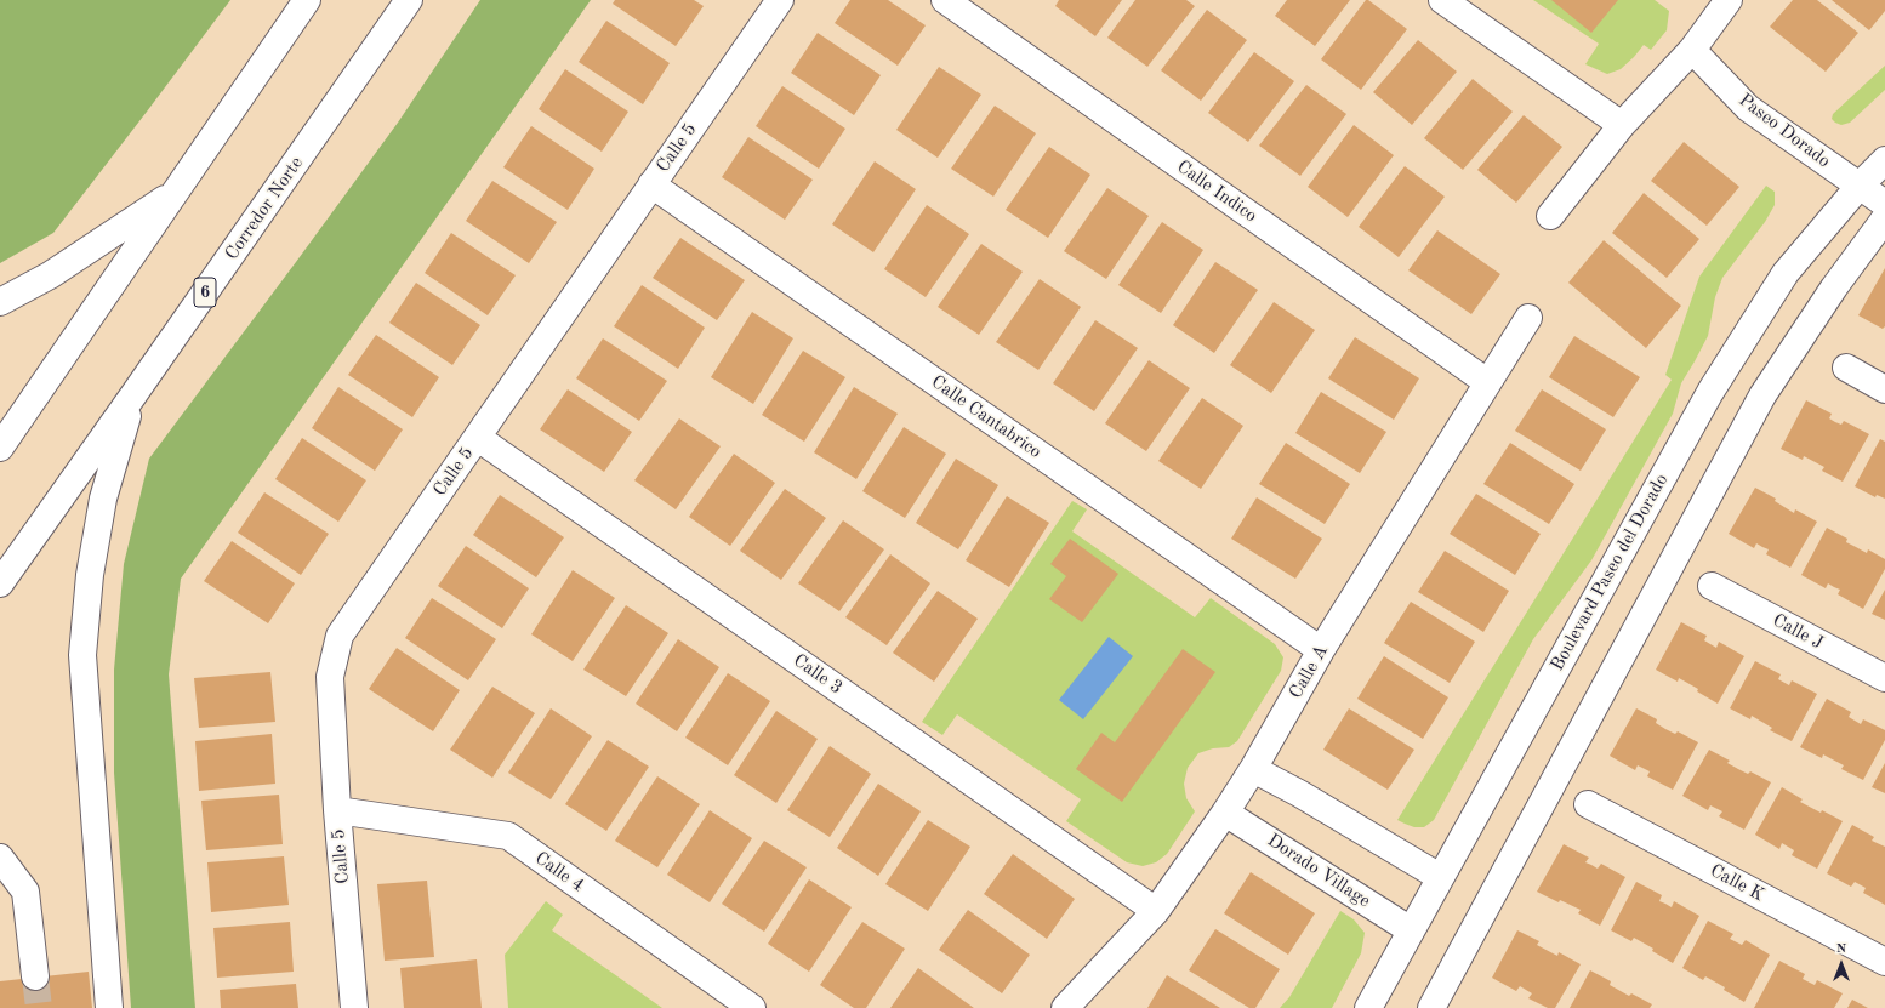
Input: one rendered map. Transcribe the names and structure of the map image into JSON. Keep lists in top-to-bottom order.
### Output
{
  "streets": {
    "main road": [
      "Paseo Dorado",
      "Calle 5",
      "Calle Indico",
      "Corredor Norte",
      "6",
      "Calle Cantabrico",
      "Boulevard Paseo del Dorado",
      "Calle J",
      "Calle A",
      "Calle 3",
      "Dorado Village",
      "Calle 4",
      "Calle K"
    ]
  },
  "crossings": [
    ["Paseo Dorado", "Boulevard Paseo del Dorado"],
    ["Calle 5", "Calle Cantabrico"],
    ["Calle 5", "Calle 3"],
    ["Calle 5", "Calle 4"],
    ["Calle Indico", "Calle A"],
    ["Calle Cantabrico", "Calle A"],
    ["Boulevard Paseo del Dorado", "Dorado Village"],
    ["Calle A", "Calle 3"],
    ["Calle A", "Dorado Village"]
  ],
  "north": "top"
}
